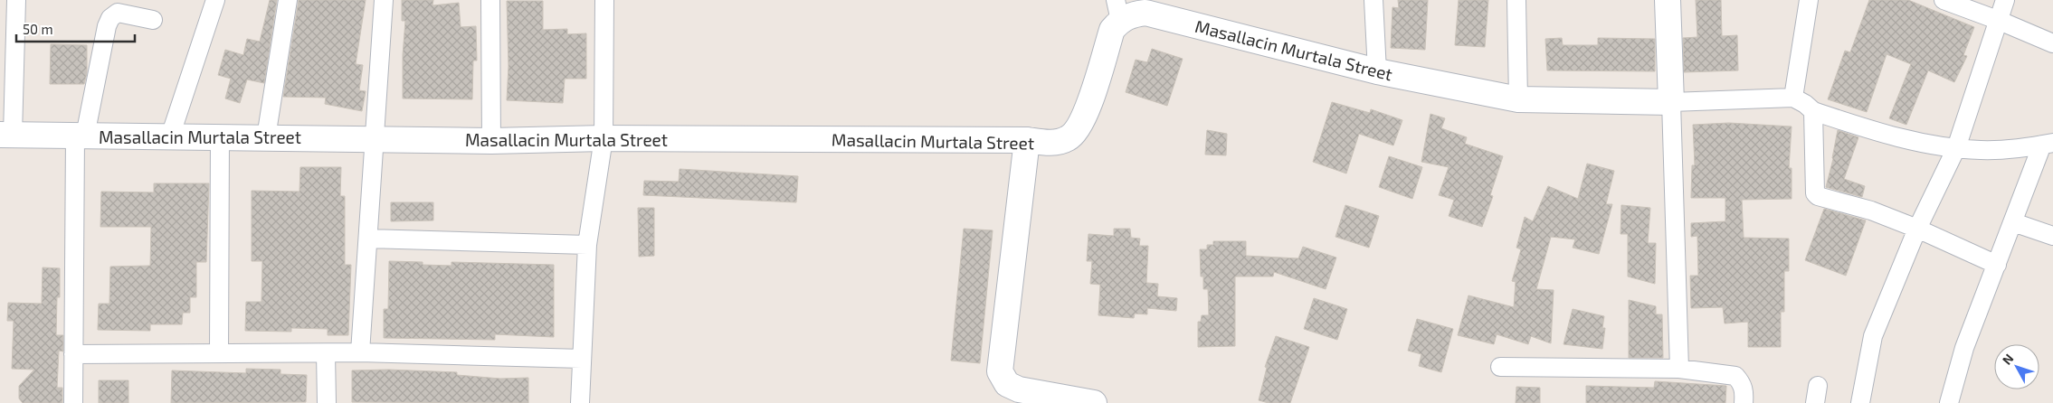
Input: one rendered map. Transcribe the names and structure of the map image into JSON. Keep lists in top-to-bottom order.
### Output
{
  "streets": {
    "street": ["Masallacin Murtala Street"]
  },
  "scale_bar": "50 m",
  "north": "top left"
}
